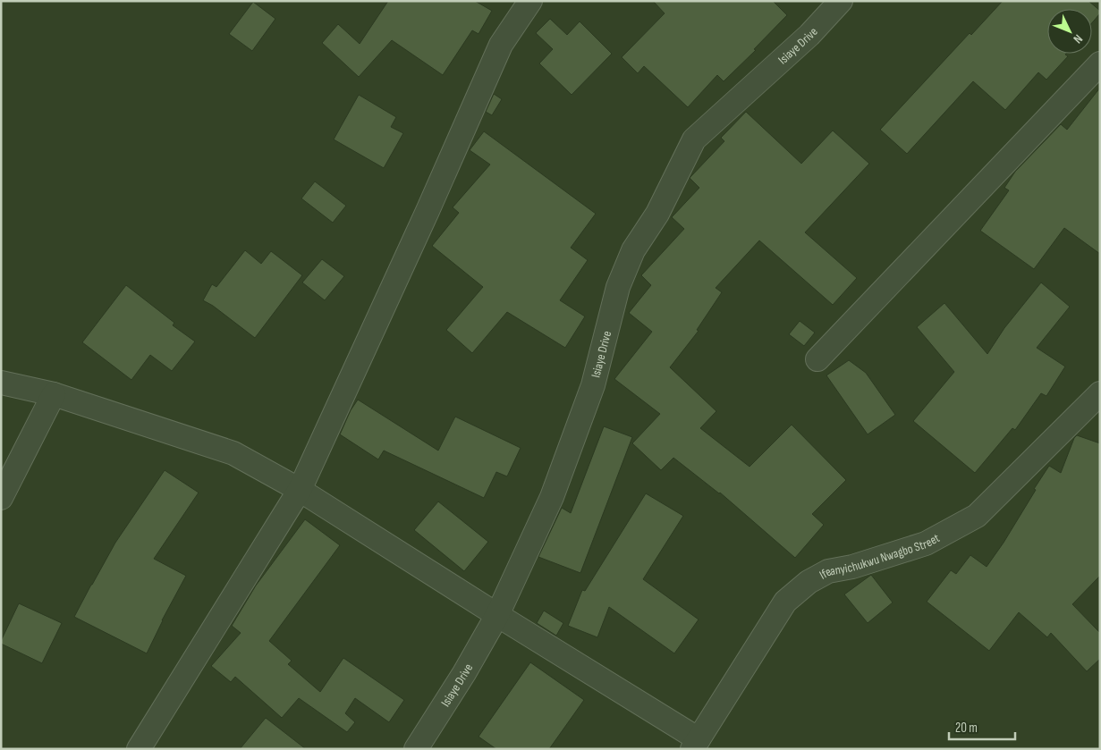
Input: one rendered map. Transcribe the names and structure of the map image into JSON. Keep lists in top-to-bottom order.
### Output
{
  "streets": {
    "street": ["Isiaye Drive", "Ifeanyichukwu Nwagbo Street"]
  },
  "scale_bar": "20 m",
  "north": "bottom right"
}
